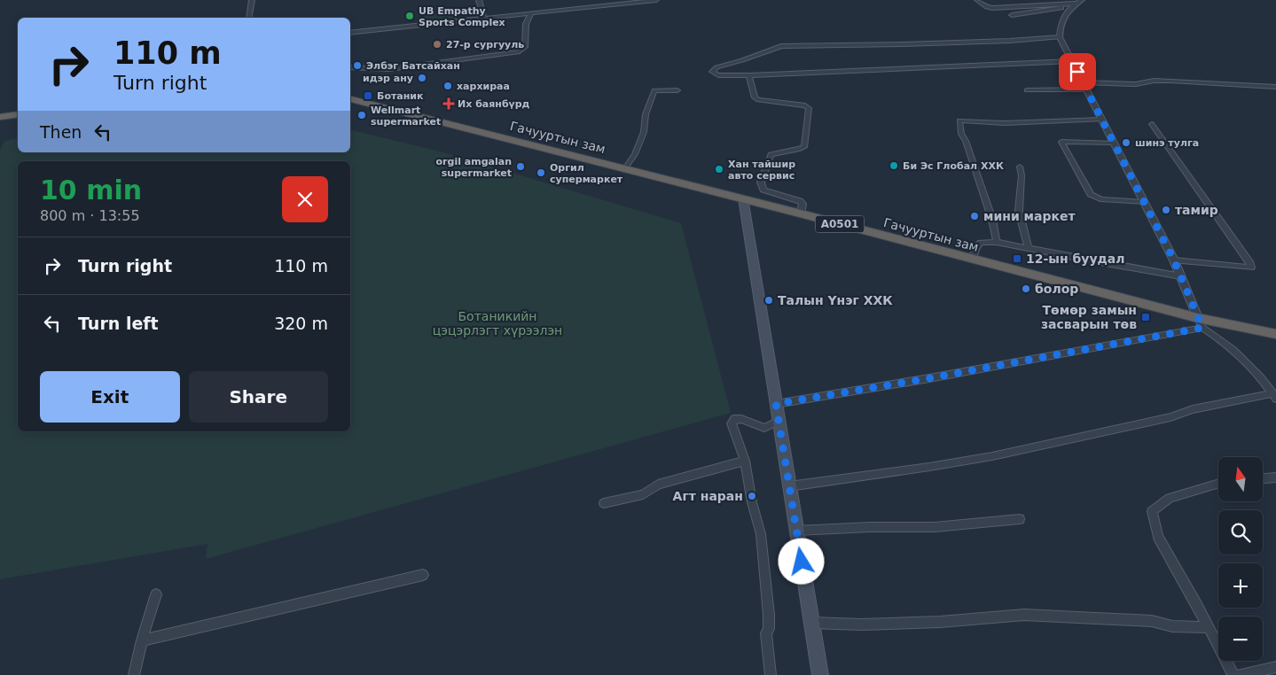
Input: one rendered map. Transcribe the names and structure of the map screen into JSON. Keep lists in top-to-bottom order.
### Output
{
  "streets": {
    "highway": ["Гачууртын зам", "A0501"]
  },
  "parks": ["Ботаникийн цэцэрлэгт хүрээлэн"],
  "places": {
    "other": [
      "UB Empathy Sports Complex",
      "27-р сургууль",
      "Элбэг Батсайхан",
      "идэр ану",
      "хархираа",
      "Wellmart supermarket",
      "шинэ тулга",
      "Би Эс Глобал ХХК",
      "orgil amgalan supermarket",
      "Хан тайшир авто сервис",
      "Оргил супермаркет",
      "тамир",
      "мини маркет",
      "болор",
      "Талын Үнэг ХХК",
      "Агт наран"
    ],
    "transit": ["Ботаник", "12-ын буудал", "Төмөр замын засварын төв"],
    "health": ["Их баянбүрд"]
  },
  "north": "top",
  "page": {
    "turn": ["110 m", "Turn right"],
    "then": "Then",
    "heading": ["10 min", "800 m · 13:55"],
    "list": [
      {
        "name": "Turn right",
        "value": "110 m"
      },
      {
        "name": "Turn left",
        "value": "320 m"
      }
    ],
    "buttons": ["Exit", "Share"],
    "map_buttons": ["+", "−"]
  }
}
